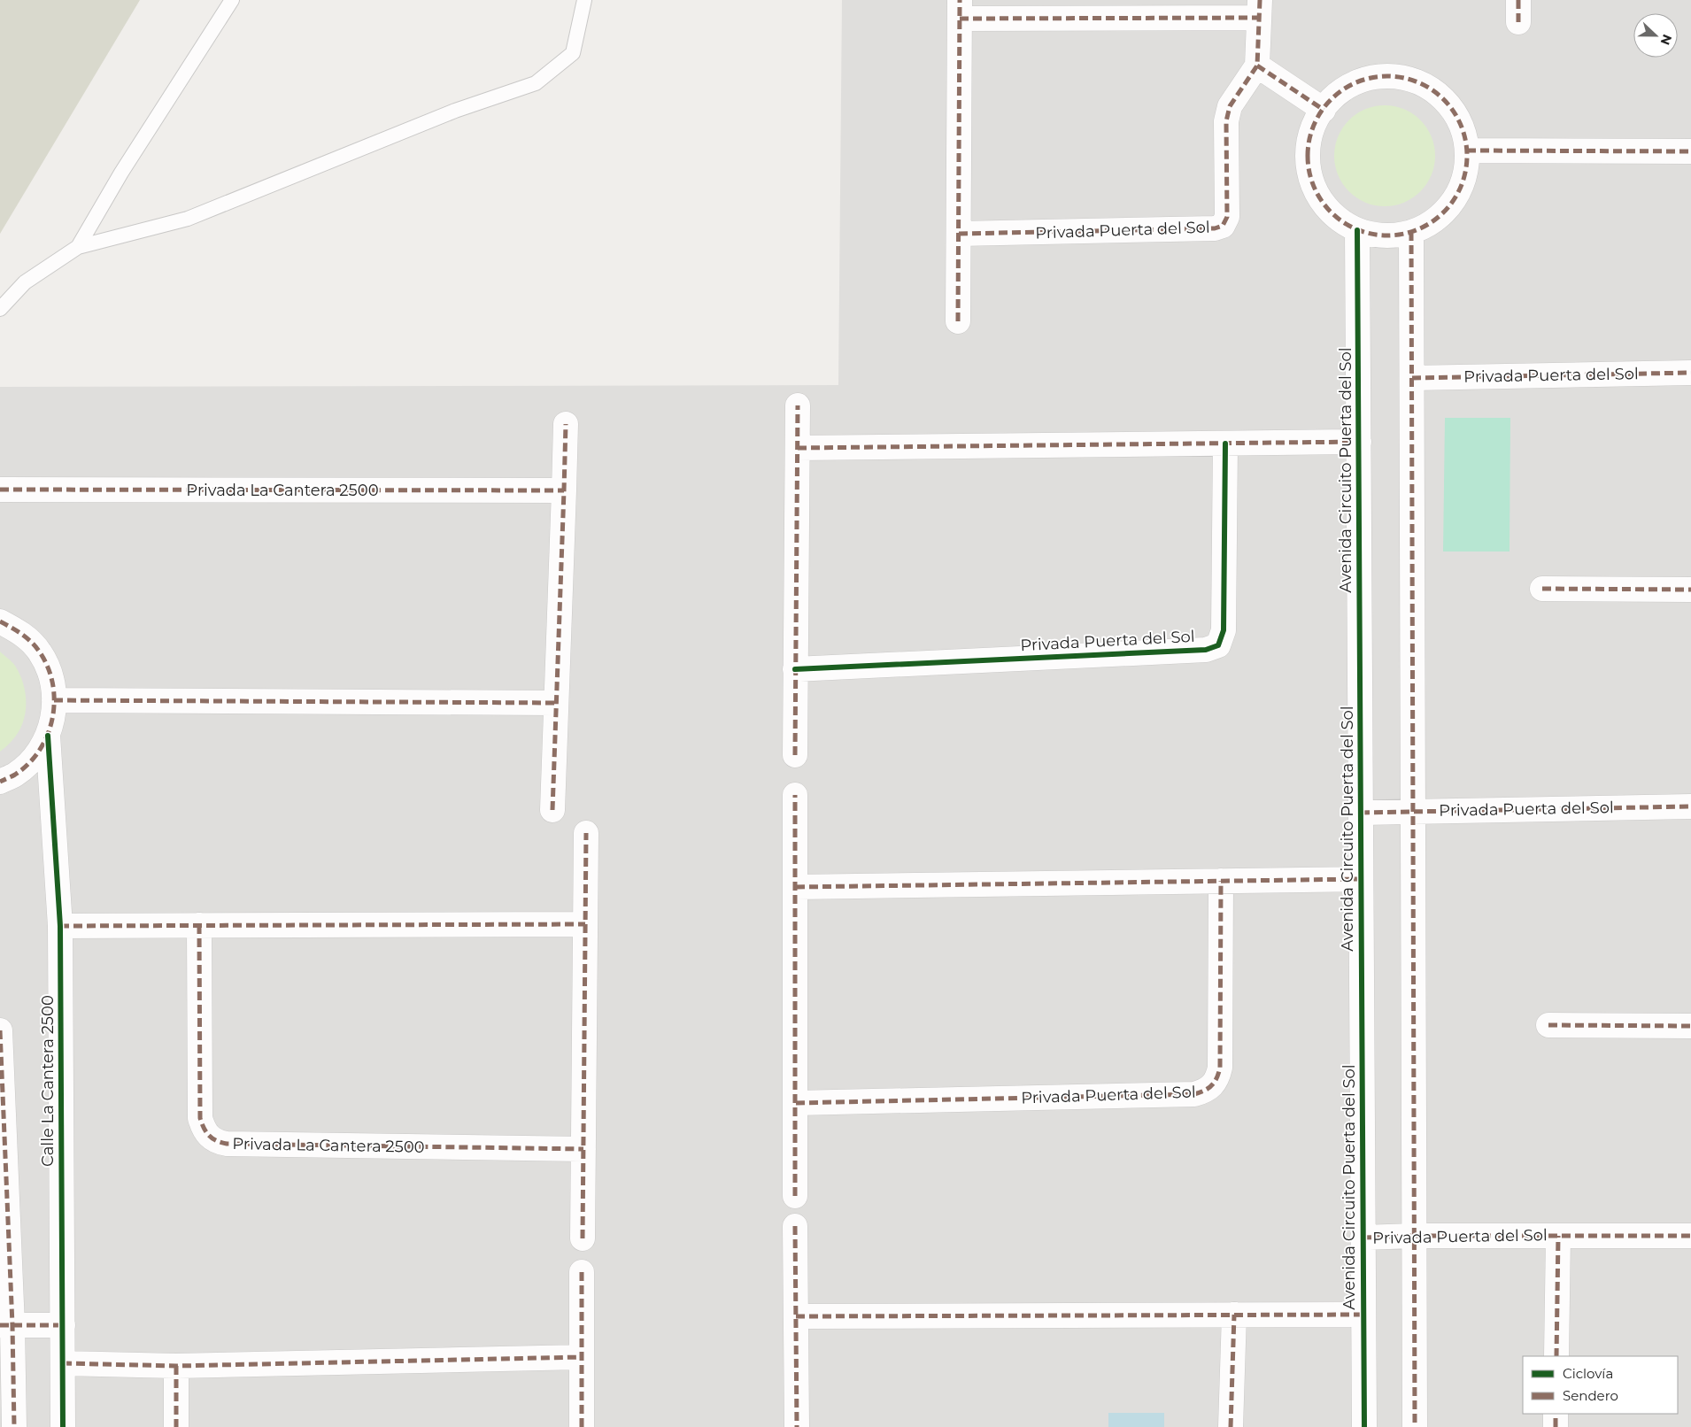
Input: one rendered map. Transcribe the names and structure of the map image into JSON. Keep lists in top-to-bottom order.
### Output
{
  "streets": {
    "street": [
      "Privada Puerta del Sol",
      "Avenida Circuito Puerta del Sol",
      "Privada La Cantera 2500",
      "Calle La Cantera 2500"
    ]
  },
  "crossings": [
    ["Privada Puerta del Sol", "Avenida Circuito Puerta del Sol"]
  ],
  "legend": ["Ciclovía", "Sendero"],
  "north": "right"
}
